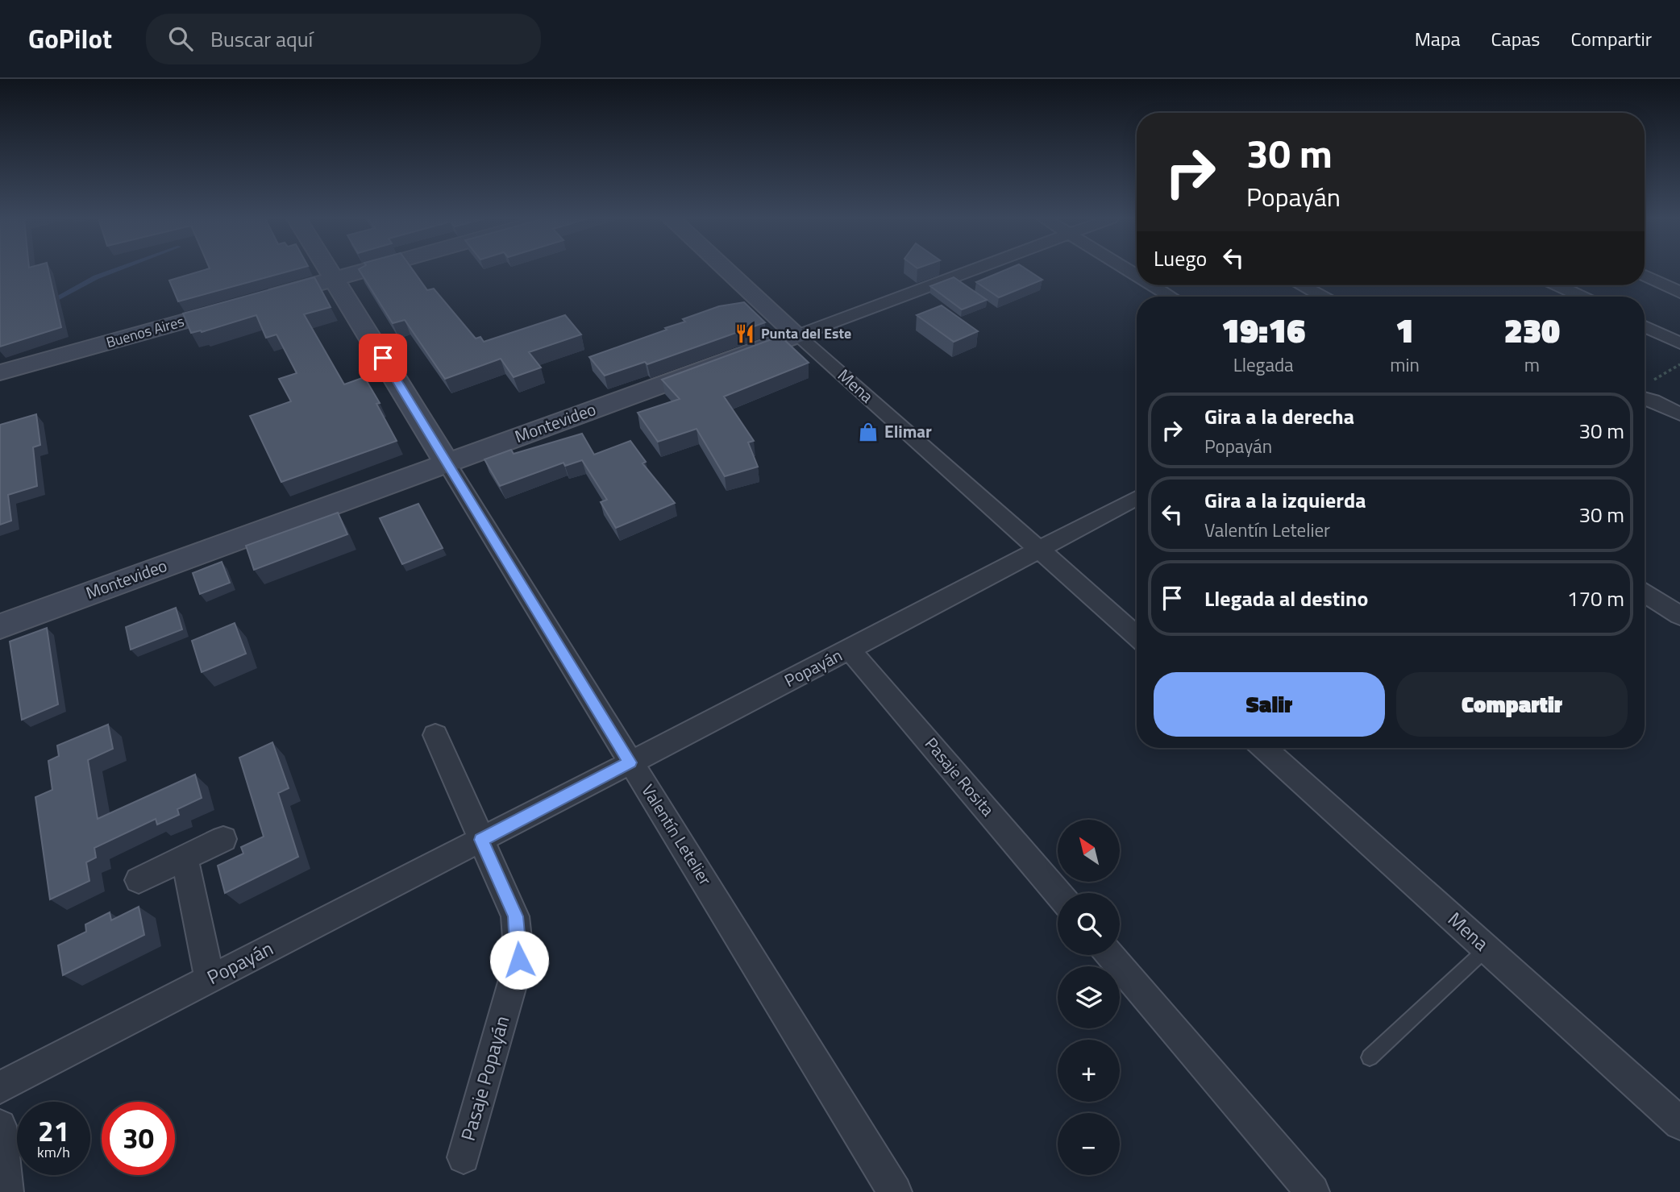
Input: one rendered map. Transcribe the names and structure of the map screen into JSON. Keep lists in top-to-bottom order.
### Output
{
  "streets": {
    "street": [
      "Buenos Aires",
      "Mena",
      "Montevideo",
      "Popayán",
      "Pasaje Rosita",
      "Valentín Letelier",
      "Pasaje Popayán"
    ]
  },
  "crossings": [
    ["Buenos Aires", "Valentín Letelier"],
    ["Mena", "Montevideo"],
    ["Mena", "Popayán"],
    ["Montevideo", "Valentín Letelier"],
    ["Popayán", "Pasaje Rosita"],
    ["Popayán", "Valentín Letelier"],
    ["Popayán", "Pasaje Popayán"]
  ],
  "places": {
    "restaurant": ["Punta del Este"],
    "shop": ["Elimar"]
  },
  "north": "top left",
  "page": {
    "header": "GoPilot",
    "search": "Buscar aquí",
    "nav": ["Mapa", "Capas", "Compartir"],
    "turn": ["30 m", "Popayán"],
    "then": "Luego",
    "eta": [
      "19:16",
      "Llegada",
      "1",
      "min",
      "230",
      "m"
    ],
    "list": [
      {
        "name": "Gira a la derecha",
        "note": "Popayán",
        "value": "30 m"
      },
      {
        "name": "Gira a la izquierda",
        "note": "Valentín Letelier",
        "value": "30 m"
      },
      {
        "name": "Llegada al destino",
        "value": "170 m"
      }
    ],
    "buttons": ["Salir", "Compartir"],
    "map_buttons": ["+", "−"],
    "speed": "21 km/h",
    "limit": "30"
  }
}
